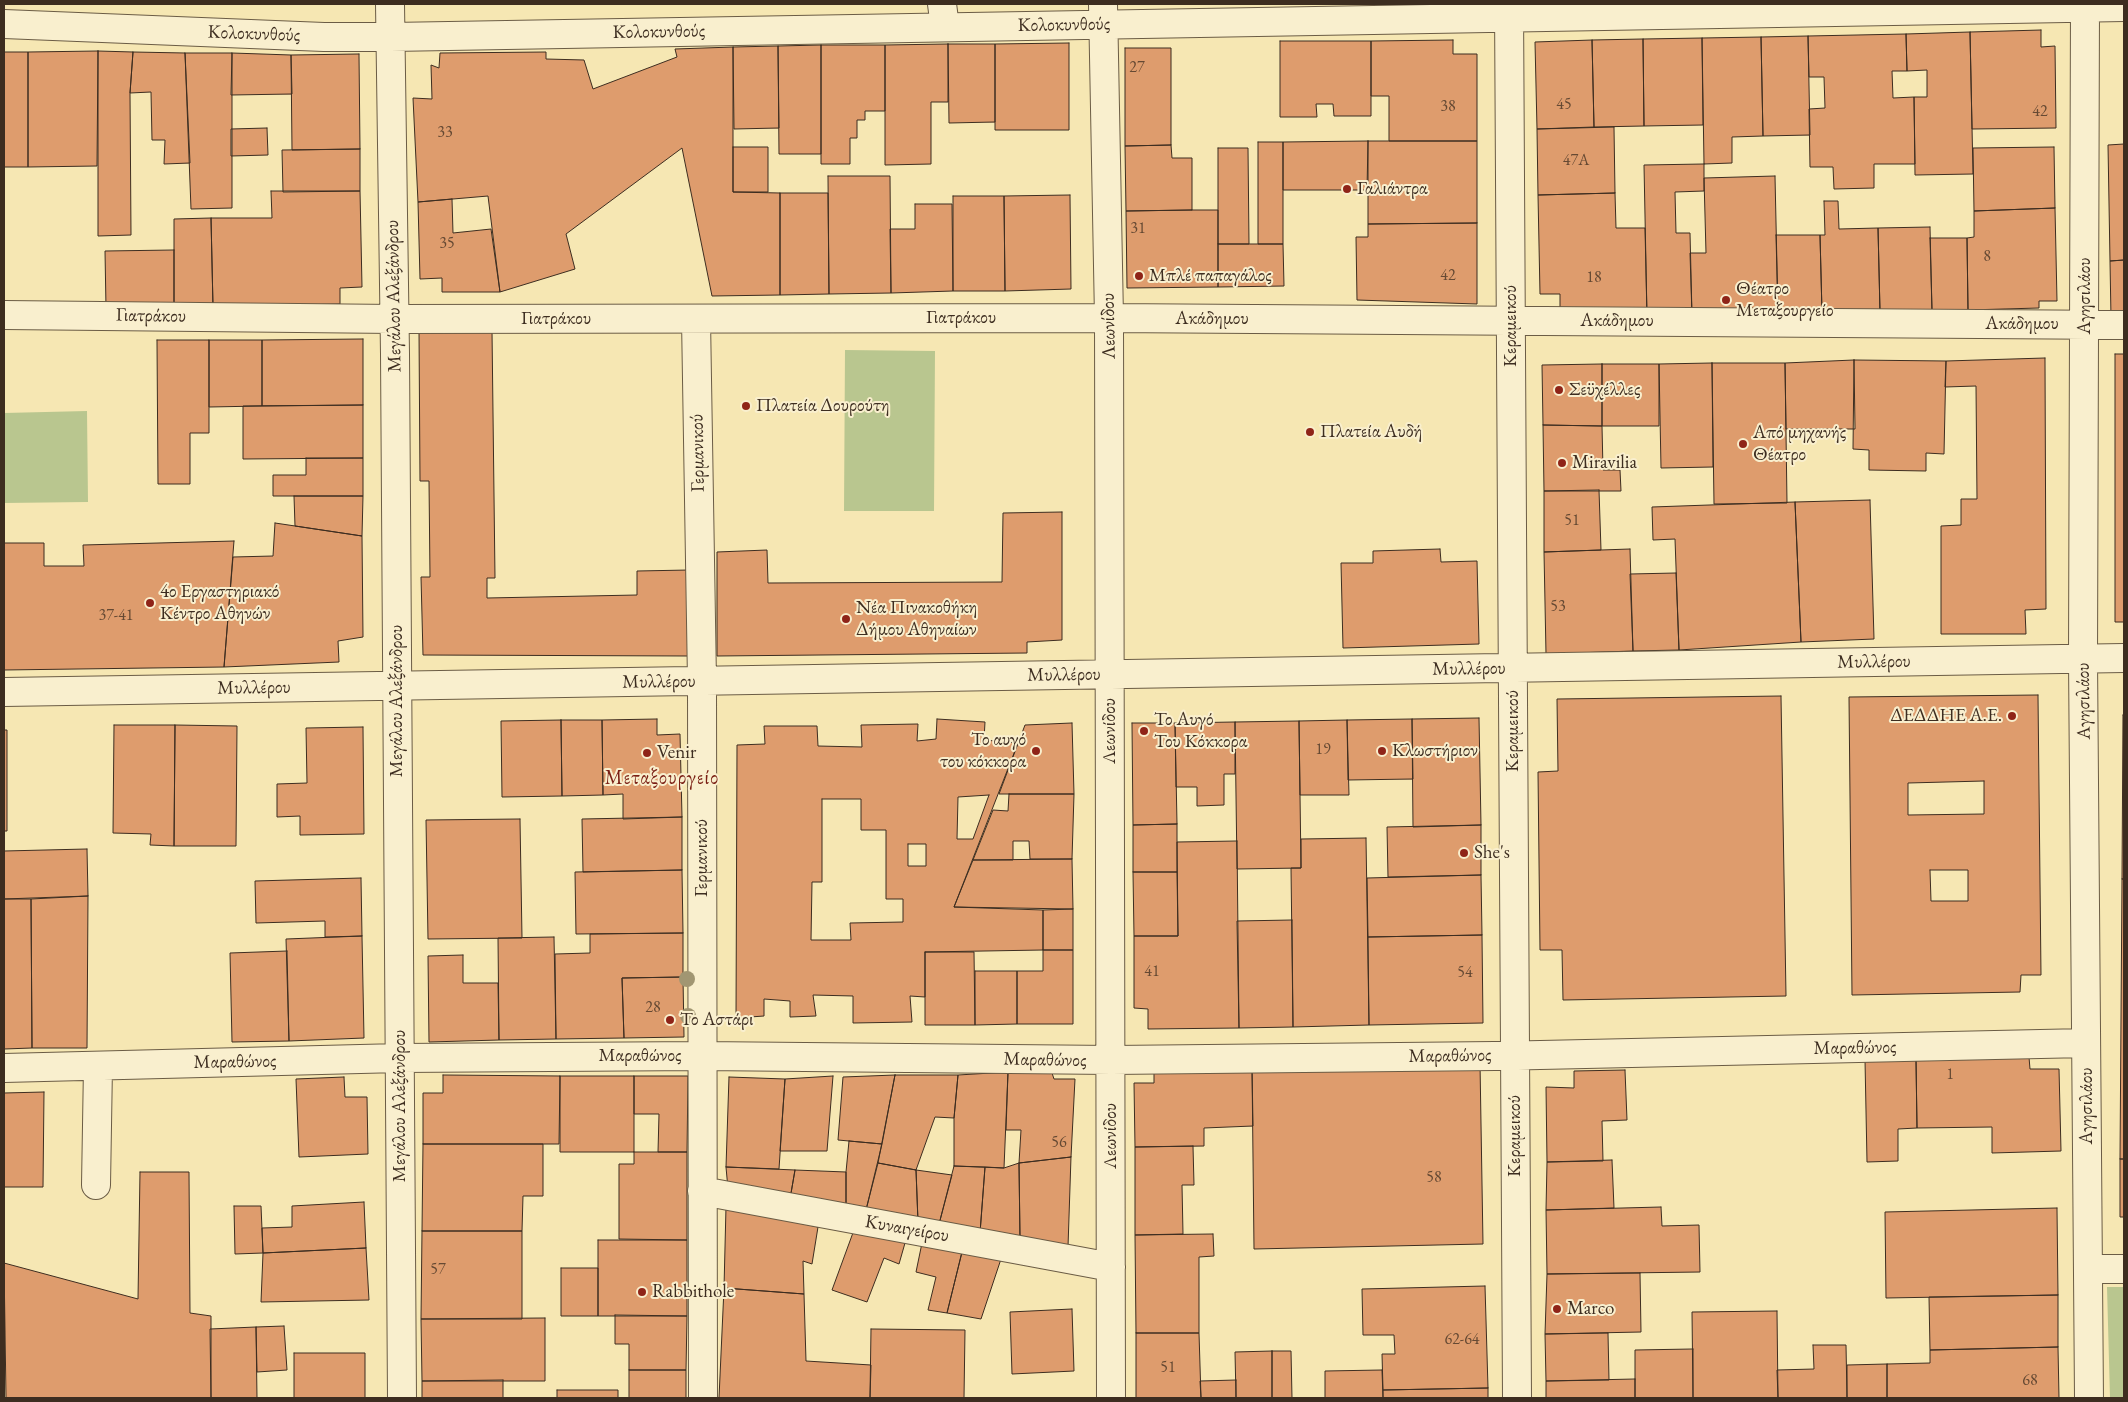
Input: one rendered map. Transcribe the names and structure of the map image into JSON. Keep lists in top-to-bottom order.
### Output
{
  "streets": {
    "street": [
      "Κολοκυνθούς",
      "Μεγάλου Αλεξάνδρου",
      "Αγησιλάου",
      "Γιατράκου",
      "Ακάδημου",
      "Λεωνίδου",
      "Κεραμεικού",
      "Γερμανικού",
      "Μυλλέρου",
      "Μαραθώνος",
      "Κυναιγείρου"
    ]
  },
  "crossings": [
    ["Κολοκυνθούς", "Μεγάλου Αλεξάνδρου"],
    ["Κολοκυνθούς", "Αγησιλάου"],
    ["Κολοκυνθούς", "Λεωνίδου"],
    ["Κολοκυνθούς", "Κεραμεικού"],
    ["Μεγάλου Αλεξάνδρου", "Γιατράκου"],
    ["Μεγάλου Αλεξάνδρου", "Μυλλέρου"],
    ["Μεγάλου Αλεξάνδρου", "Μαραθώνος"],
    ["Αγησιλάου", "Ακάδημου"],
    ["Αγησιλάου", "Μυλλέρου"],
    ["Αγησιλάου", "Μαραθώνος"],
    ["Γιατράκου", "Ακάδημου"],
    ["Γιατράκου", "Λεωνίδου"],
    ["Γιατράκου", "Γερμανικού"],
    ["Ακάδημου", "Λεωνίδου"],
    ["Ακάδημου", "Κεραμεικού"],
    ["Λεωνίδου", "Μυλλέρου"],
    ["Λεωνίδου", "Μαραθώνος"],
    ["Λεωνίδου", "Κυναιγείρου"],
    ["Κεραμεικού", "Μυλλέρου"],
    ["Κεραμεικού", "Μαραθώνος"],
    ["Γερμανικού", "Μυλλέρου"],
    ["Γερμανικού", "Μαραθώνος"],
    ["Γερμανικού", "Κυναιγείρου"]
  ],
  "districts": ["Μεταξουργείο"],
  "places": [
    "Γαλιάντρα",
    "Μπλέ παπαγάλος",
    "Θέατρο Μεταξουργείο",
    "Σεϋχέλλες",
    "Πλατεία Δουρούτη",
    "Πλατεία Αυδή",
    "Από μηχανής Θέατρο",
    "Miravilia",
    "4ο Εργαστηριακό Κέντρο Αθηνών",
    "Νέα Πινακοθήκη Δήμου Αθηναίων",
    "ΔΕΔΔΗΕ Α.Ε.",
    "Το Αυγό Του Κόκκορα",
    "Το αυγό του κόκκορα",
    "Κλωστήριον",
    "Venir",
    "She's",
    "Το Αστάρι",
    "Rabbithole",
    "Marco"
  ],
  "house_numbers": [
    "27",
    "45",
    "38",
    "42",
    "33",
    "47Α",
    "31",
    "35",
    "8",
    "42",
    "18",
    "51",
    "53",
    "37-41",
    "19",
    "41",
    "54",
    "28",
    "1",
    "56",
    "58",
    "57",
    "62-64",
    "51",
    "68"
  ]
}
